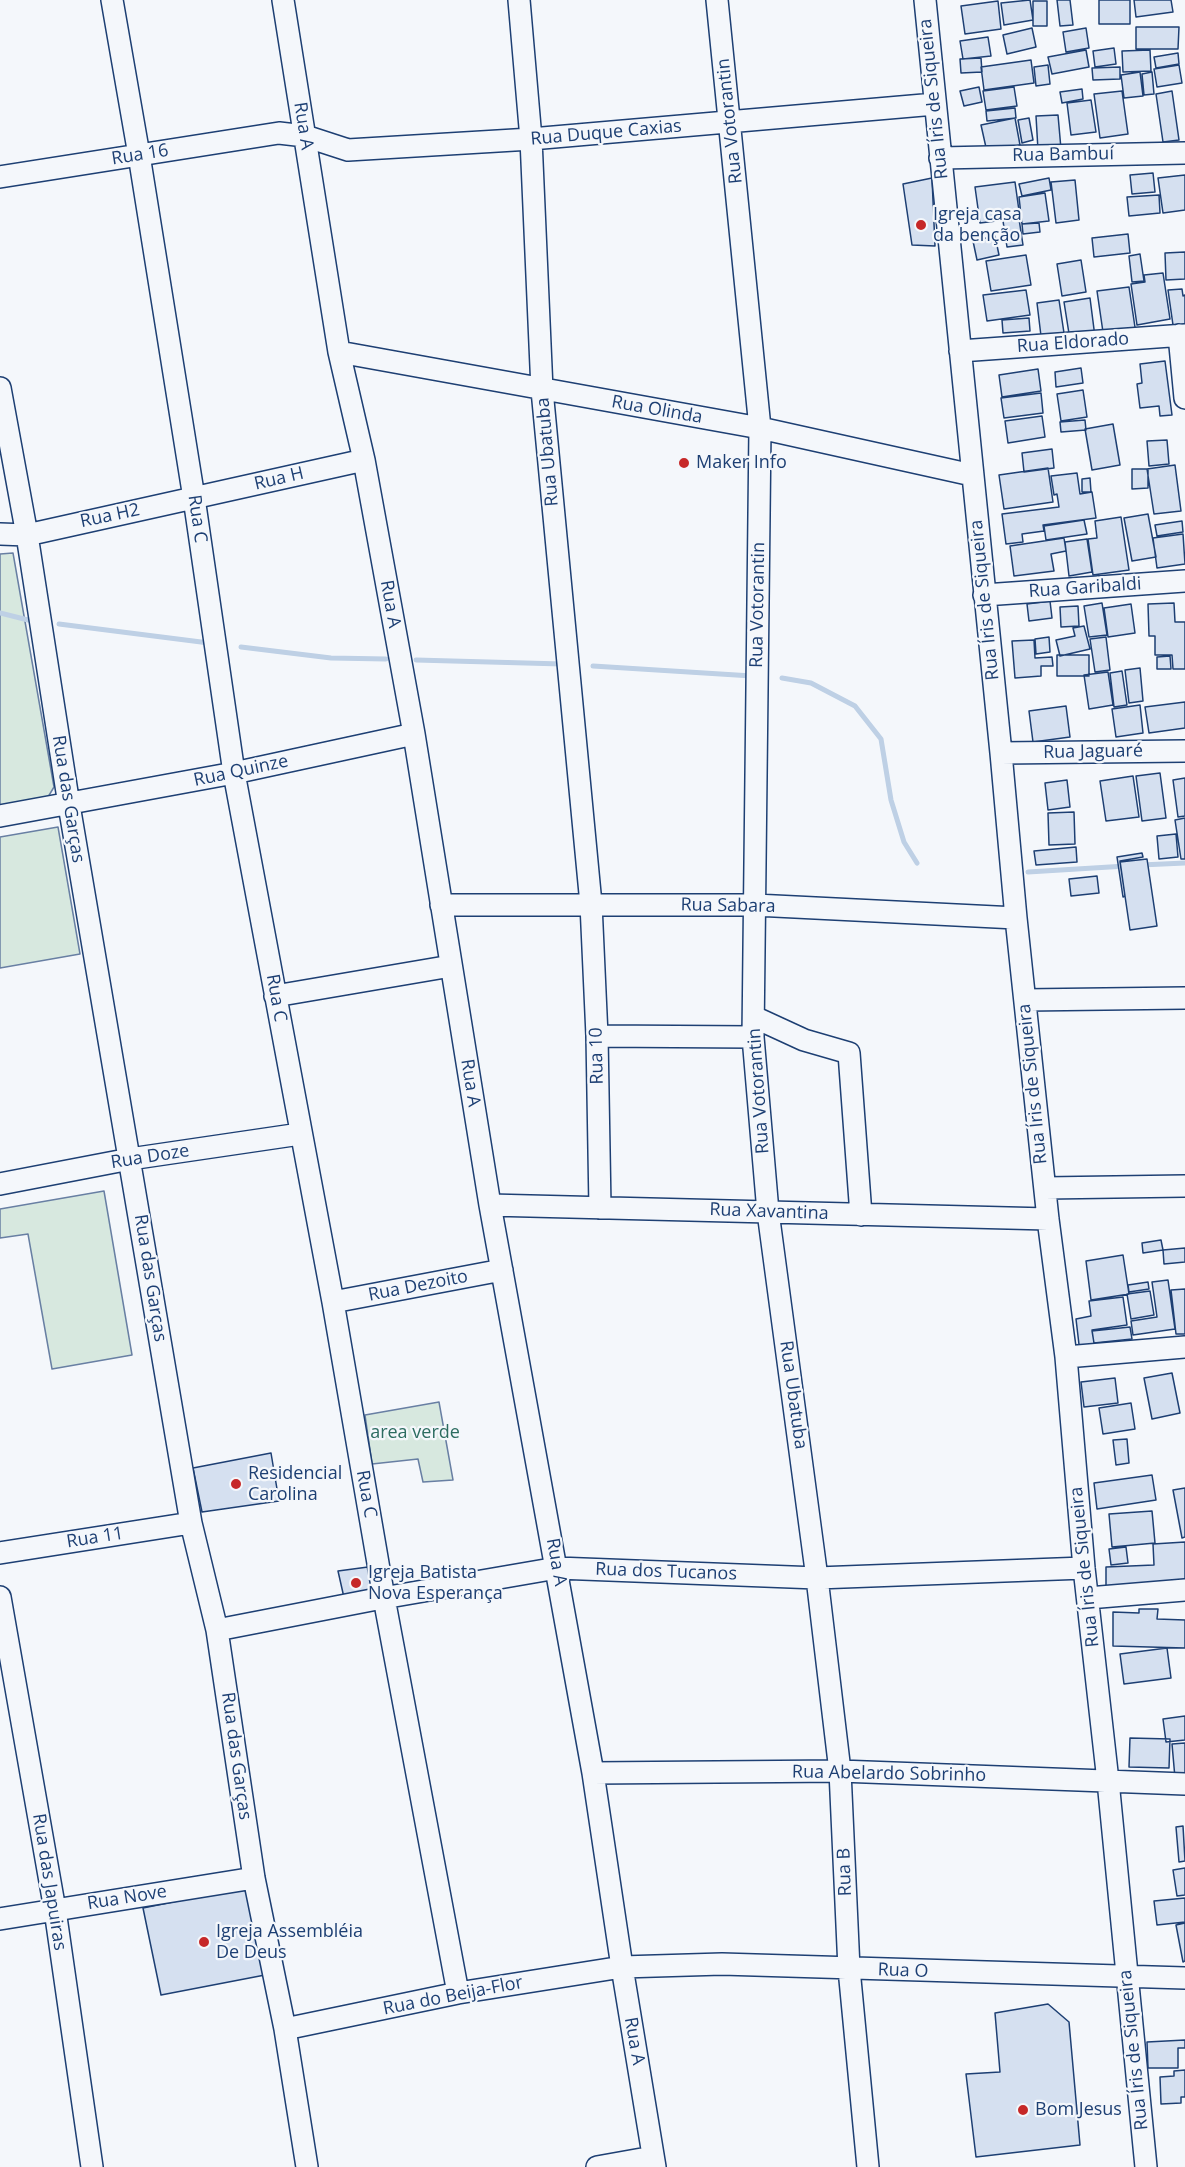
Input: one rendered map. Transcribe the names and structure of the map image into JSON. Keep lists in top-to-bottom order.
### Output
{
  "streets": {
    "street": [
      "Rua Íris de Siqueira",
      "Rua Votorantin",
      "Rua A",
      "Rua Duque Caxias",
      "Rua 16",
      "Rua Bambuí",
      "Rua Eldorado",
      "Rua Olinda",
      "Rua Ubatuba",
      "Rua H",
      "Rua H2",
      "Rua C",
      "Rua Garibaldi",
      "Rua Jaguaré",
      "Rua Quinze",
      "Rua das Garças",
      "Rua Sabara",
      "Rua 10",
      "Rua Doze",
      "Rua Xavantina",
      "Rua Dezoito",
      "Rua 11",
      "Rua dos Tucanos",
      "Rua Abelardo Sobrinho",
      "Rua B",
      "Rua das Japuiras",
      "Rua Nove",
      "Rua O",
      "Rua do Beija-Flor"
    ]
  },
  "crossings": [
    ["Rua Íris de Siqueira", "Rua Duque Caxias"],
    ["Rua Íris de Siqueira", "Rua Bambuí"],
    ["Rua Íris de Siqueira", "Rua Eldorado"],
    ["Rua Íris de Siqueira", "Rua Olinda"],
    ["Rua Íris de Siqueira", "Rua Garibaldi"],
    ["Rua Íris de Siqueira", "Rua Jaguaré"],
    ["Rua Íris de Siqueira", "Rua Sabara"],
    ["Rua Íris de Siqueira", "Rua Xavantina"],
    ["Rua Íris de Siqueira", "Rua dos Tucanos"],
    ["Rua Íris de Siqueira", "Rua Abelardo Sobrinho"],
    ["Rua Íris de Siqueira", "Rua O"],
    ["Rua Votorantin", "Rua Duque Caxias"],
    ["Rua Votorantin", "Rua Olinda"],
    ["Rua Votorantin", "Rua Ubatuba"],
    ["Rua Votorantin", "Rua Sabara"],
    ["Rua Votorantin", "Rua Xavantina"],
    ["Rua A", "Rua Duque Caxias"],
    ["Rua A", "Rua Olinda"],
    ["Rua A", "Rua H"],
    ["Rua A", "Rua Quinze"],
    ["Rua A", "Rua Sabara"],
    ["Rua A", "Rua Xavantina"],
    ["Rua A", "Rua Dezoito"],
    ["Rua A", "Rua dos Tucanos"],
    ["Rua A", "Rua Abelardo Sobrinho"],
    ["Rua A", "Rua O"],
    ["Rua A", "Rua do Beija-Flor"],
    ["Rua Duque Caxias", "Rua 16"],
    ["Rua Duque Caxias", "Rua Ubatuba"],
    ["Rua 16", "Rua C"],
    ["Rua Olinda", "Rua Ubatuba"],
    ["Rua Ubatuba", "Rua Sabara"],
    ["Rua Ubatuba", "Rua 10"],
    ["Rua Ubatuba", "Rua Xavantina"],
    ["Rua Ubatuba", "Rua dos Tucanos"],
    ["Rua Ubatuba", "Rua B"],
    ["Rua H", "Rua H2"],
    ["Rua H", "Rua C"],
    ["Rua H2", "Rua C"],
    ["Rua H2", "Rua das Garças"],
    ["Rua C", "Rua Quinze"],
    ["Rua C", "Rua Doze"],
    ["Rua C", "Rua Dezoito"],
    ["Rua C", "Rua dos Tucanos"],
    ["Rua C", "Rua do Beija-Flor"],
    ["Rua Quinze", "Rua das Garças"],
    ["Rua das Garças", "Rua Doze"],
    ["Rua das Garças", "Rua 11"],
    ["Rua das Garças", "Rua dos Tucanos"],
    ["Rua das Garças", "Rua Nove"],
    ["Rua das Garças", "Rua do Beija-Flor"],
    ["Rua Sabara", "Rua 10"],
    ["Rua 10", "Rua Xavantina"],
    ["Rua dos Tucanos", "Rua B"],
    ["Rua Abelardo Sobrinho", "Rua B"],
    ["Rua B", "Rua O"],
    ["Rua das Japuiras", "Rua Nove"],
    ["Rua O", "Rua do Beija-Flor"]
  ],
  "parks": ["area verde"],
  "places": [
    "Igreja casa da benção",
    "Maker Info",
    "Residencial Carolina",
    "Igreja Batista Nova Esperança",
    "Igreja Assembléia De Deus",
    "Bom Jesus"
  ]
}
